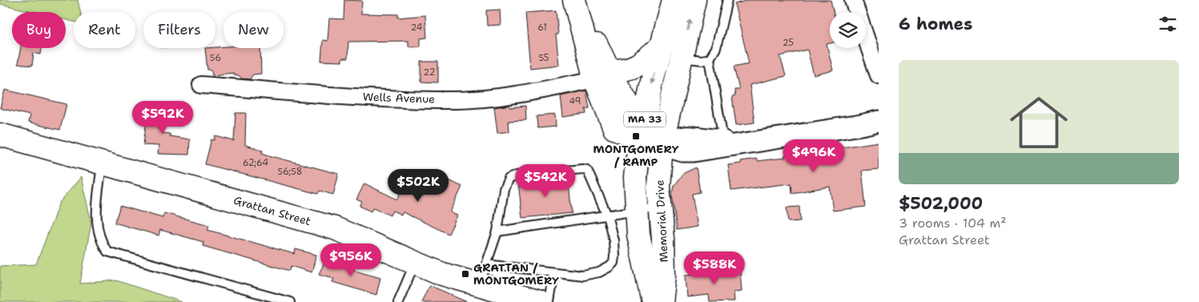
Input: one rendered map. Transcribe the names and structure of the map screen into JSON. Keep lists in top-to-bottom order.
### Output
{
  "streets": {
    "main road": ["MA 33", "Grattan Street", "Memorial Drive"],
    "street": ["Wells Avenue"]
  },
  "places": {
    "transit": ["MONTGOMERY / RAMP", "GRATTAN / MONTGOMERY"]
  },
  "house_numbers": [
    "24",
    "61",
    "25",
    "56",
    "55",
    "22",
    "49",
    "62;64",
    "56;58"
  ],
  "page": {
    "heading": "6 homes",
    "chip": [
      "Buy",
      "Rent",
      "Filters",
      "New"
    ],
    "list": [
      {
        "name": "$502,000",
        "note": "3 rooms · 104 m² · Grattan Street"
      }
    ],
    "price": [
      "$592K",
      "$496K",
      "$542K",
      "$502K",
      "$956K",
      "$588K"
    ]
  }
}
